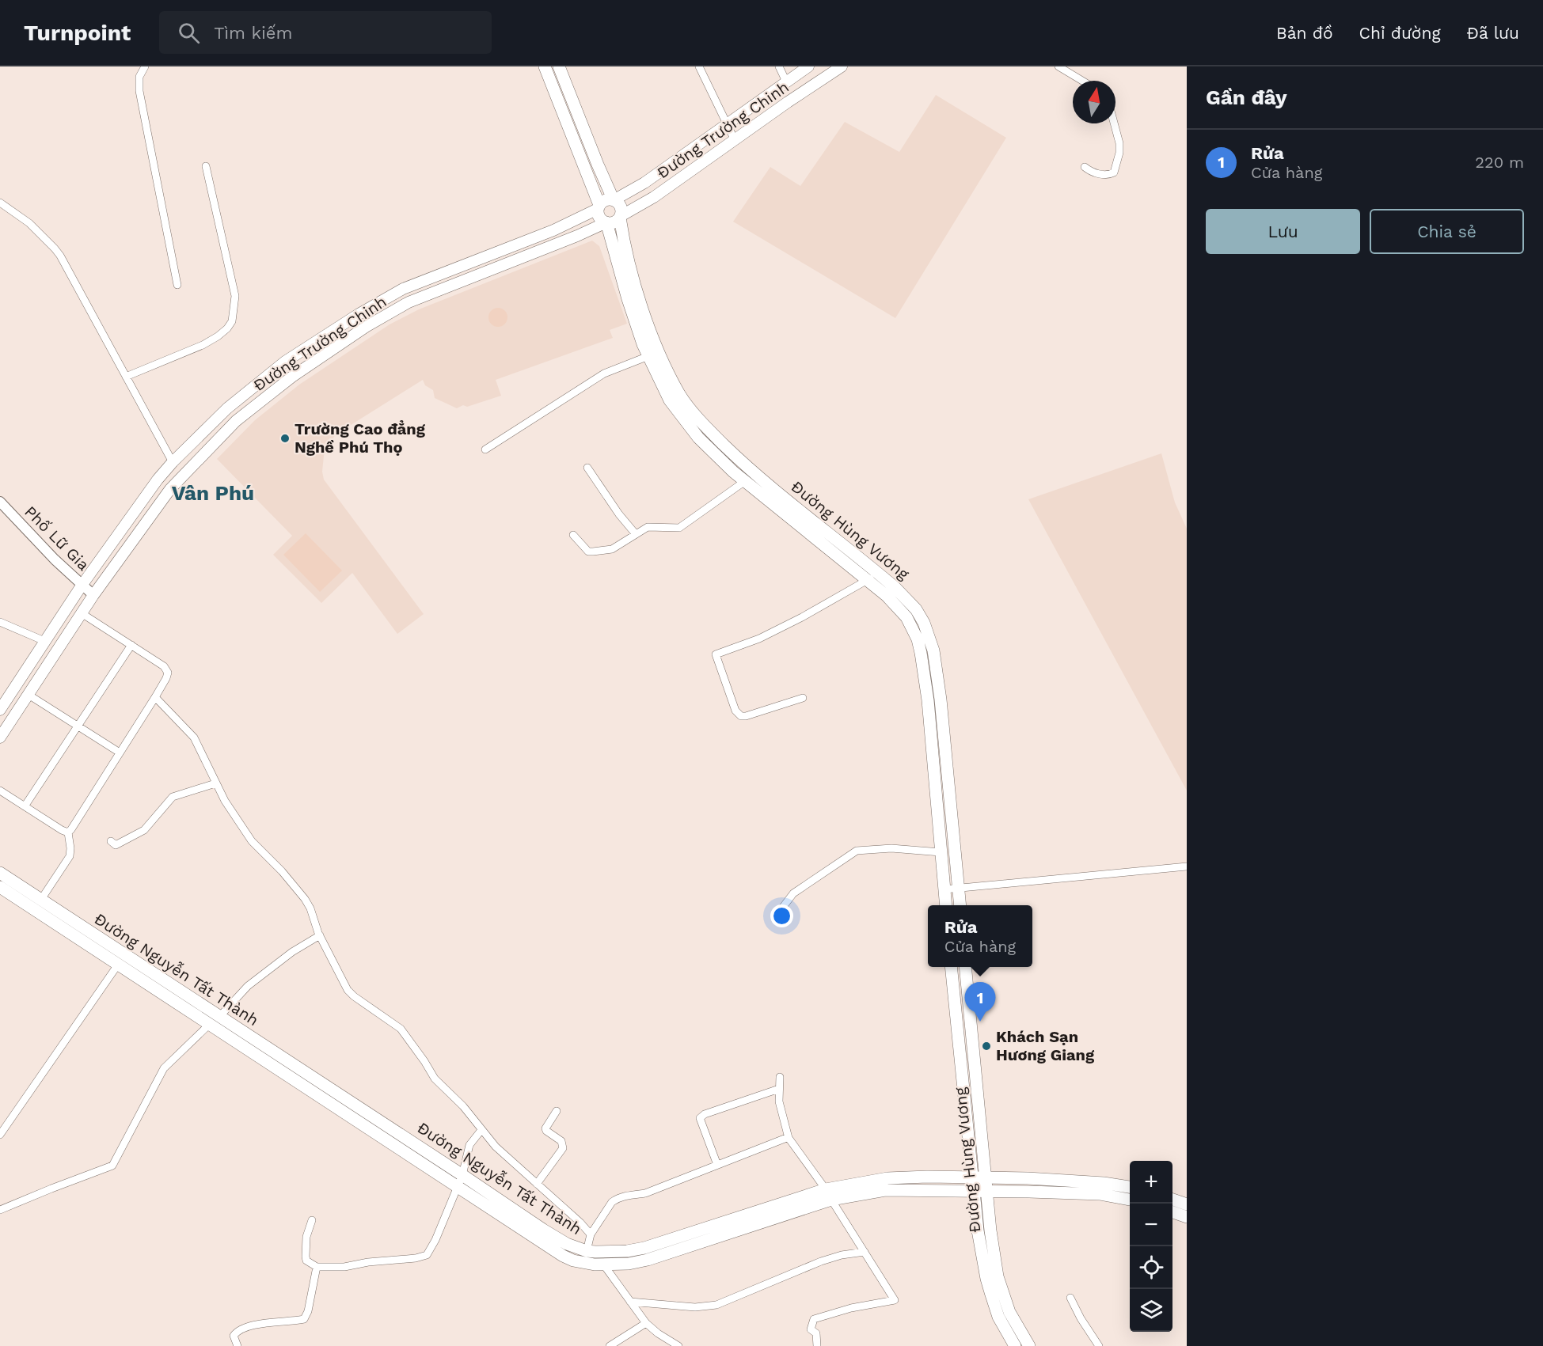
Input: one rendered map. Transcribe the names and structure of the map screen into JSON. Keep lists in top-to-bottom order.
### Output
{
  "streets": {
    "main road": ["Đường Trường Chinh", "Đường Hùng Vương", "Đường Nguyễn Tất Thành"],
    "street": ["Phố Lữ Gia"]
  },
  "crossings": [
    ["Đường Trường Chinh", "Đường Hùng Vương"],
    ["Đường Trường Chinh", "Phố Lữ Gia"],
    ["Đường Hùng Vương", "Đường Nguyễn Tất Thành"]
  ],
  "districts": ["Vân Phú"],
  "places": ["Trường Cao đẳng Nghề Phú Thọ", "Khách Sạn Hương Giang"],
  "north": "top",
  "page": {
    "header": "Turnpoint",
    "search": "Tìm kiếm",
    "nav": ["Bản đồ", "Chỉ đường", "Đã lưu"],
    "heading": "Gần đây",
    "list": [
      {
        "mark": "1",
        "name": "Rửa",
        "note": "Cửa hàng",
        "value": "220 m"
      }
    ],
    "buttons": ["Lưu", "Chia sẻ"],
    "popup": ["Rửa", "Cửa hàng"],
    "pins": "1",
    "map_buttons": ["+", "−"]
  }
}
